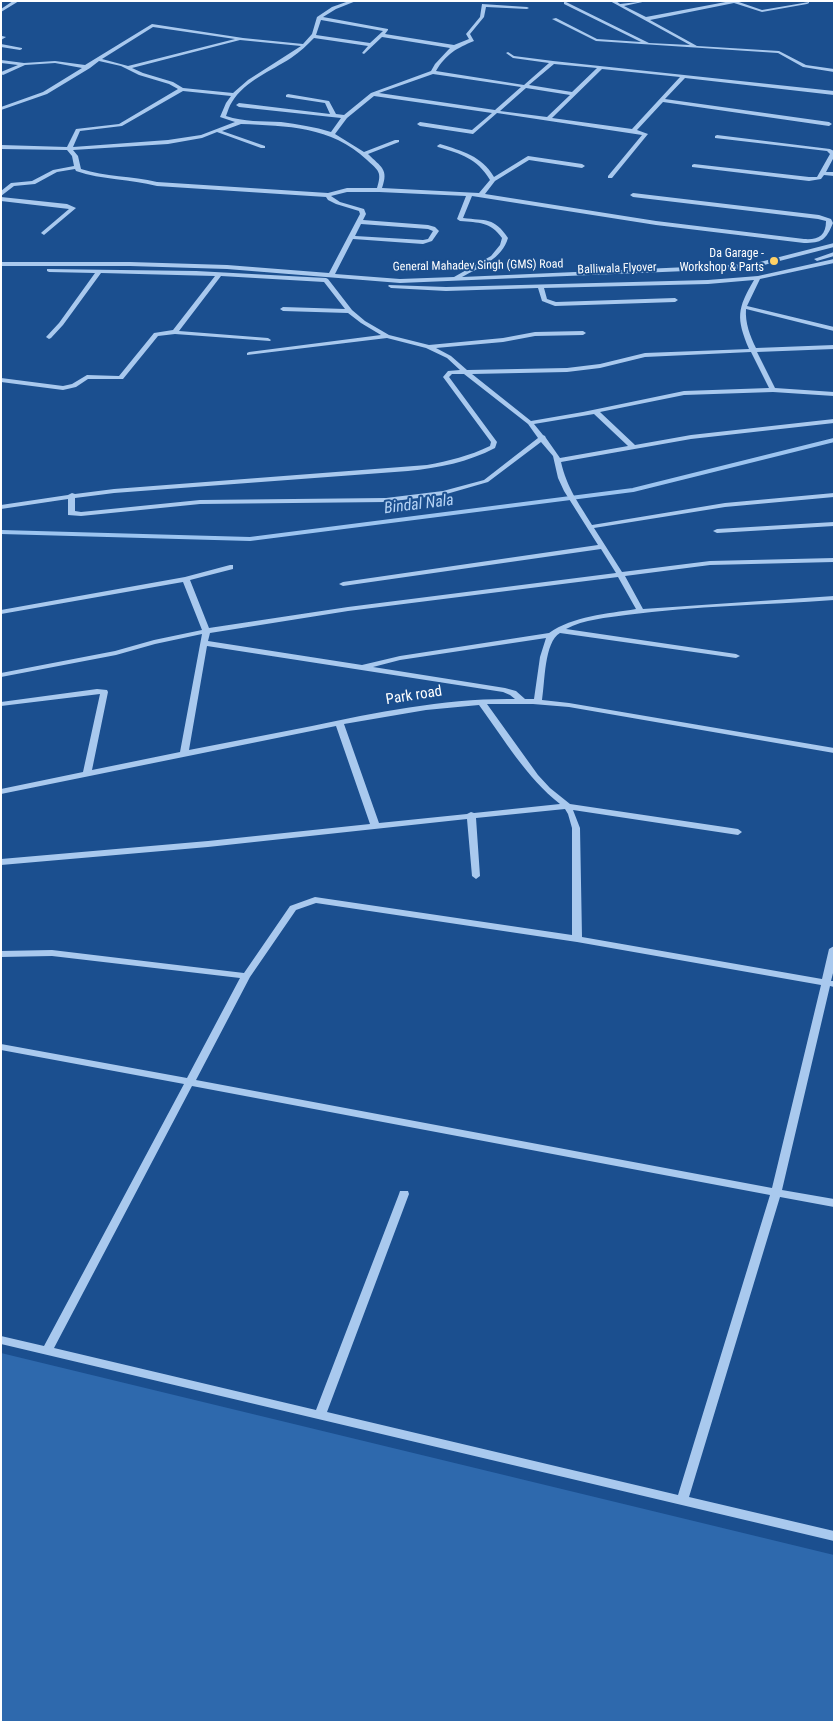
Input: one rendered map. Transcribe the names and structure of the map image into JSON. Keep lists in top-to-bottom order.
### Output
{
  "streets": {
    "street": ["General Mahadev Singh (GMS) Road", "Balliwala Flyover", "Park road"]
  },
  "crossings": [
    ["General Mahadev Singh (GMS) Road", "Balliwala Flyover"]
  ],
  "water": ["Bindal Nala"],
  "places": ["Da Garage - Workshop & Parts"]
}
